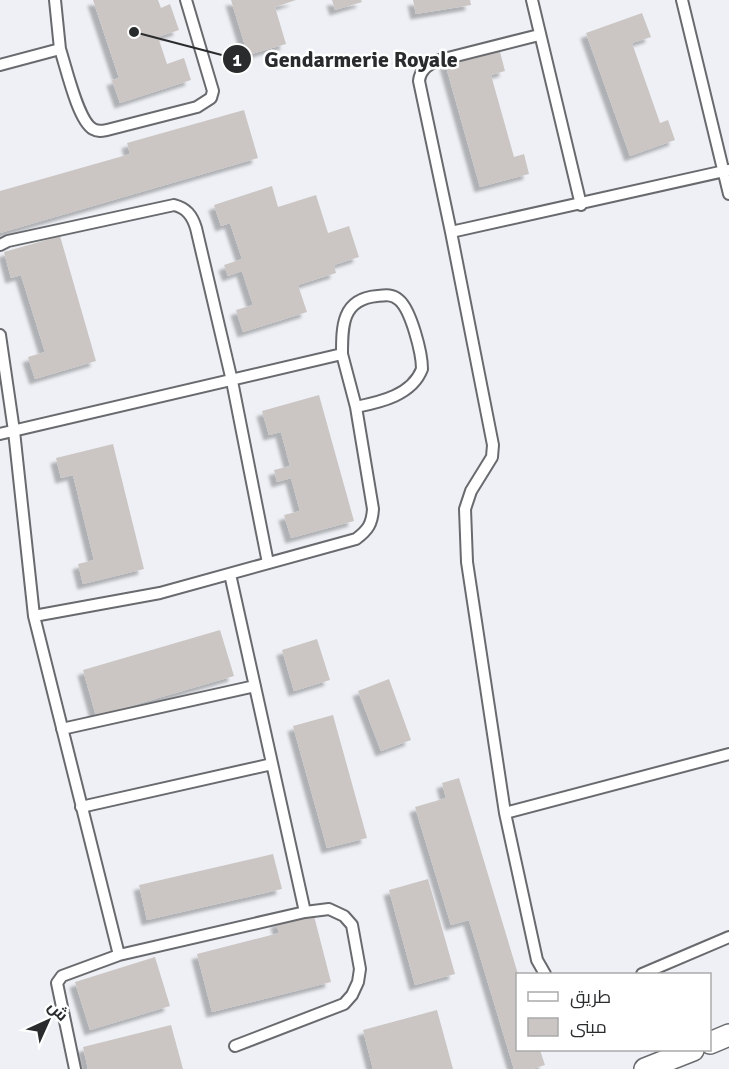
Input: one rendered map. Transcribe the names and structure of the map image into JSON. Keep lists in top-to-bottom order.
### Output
{
  "places": ["Gendarmerie Royale"],
  "legend": ["طريق", "مبنى"],
  "north": "top right"
}
